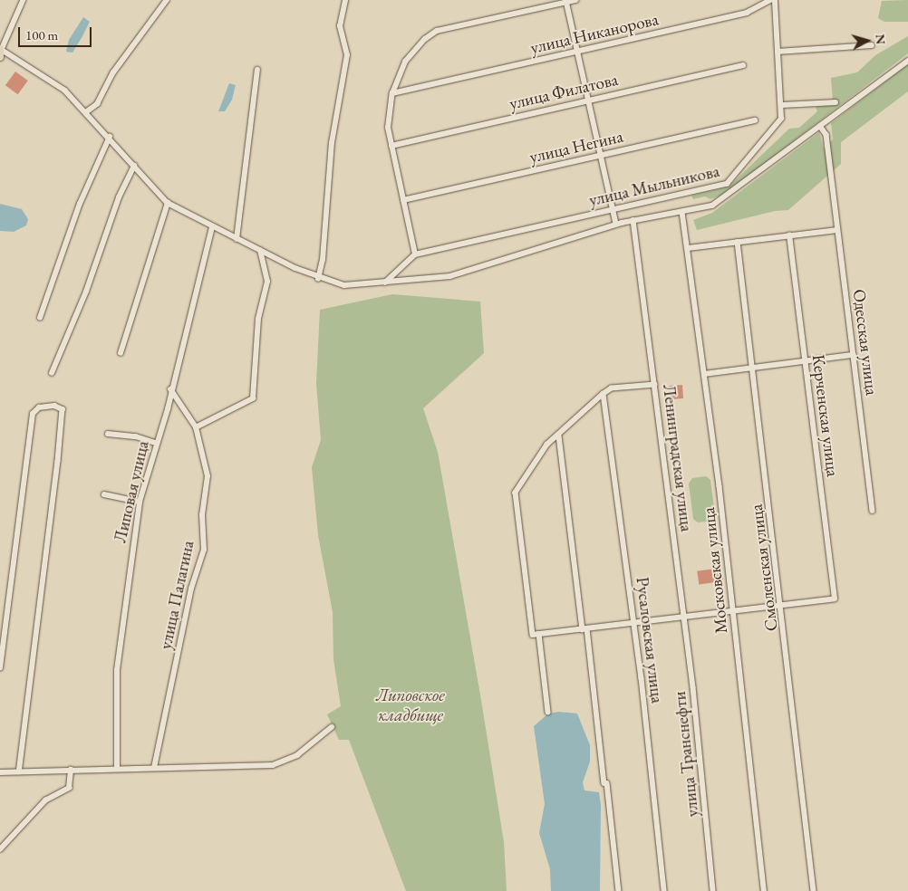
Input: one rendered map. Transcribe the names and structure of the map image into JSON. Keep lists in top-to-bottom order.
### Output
{
  "streets": {
    "street": [
      "улица Никанорова",
      "улица Филатова",
      "улица Негина",
      "улица Мыльникова",
      "Одесская улица",
      "Керченская улица",
      "Ленинградская улица",
      "Липовая улица",
      "Смоленская улица",
      "Московская улица",
      "улица Палагина",
      "Русаловская улица",
      "улица Транснефти"
    ]
  },
  "crossings": [
    ["Керченская улица", "Смоленская улица"],
    ["Ленинградская улица", "улица Транснефти"],
    ["Липовая улица", "улица Палагина"]
  ],
  "parks": ["Липовское кладбище"],
  "scale_bar": "100 m",
  "north": "right"
}
